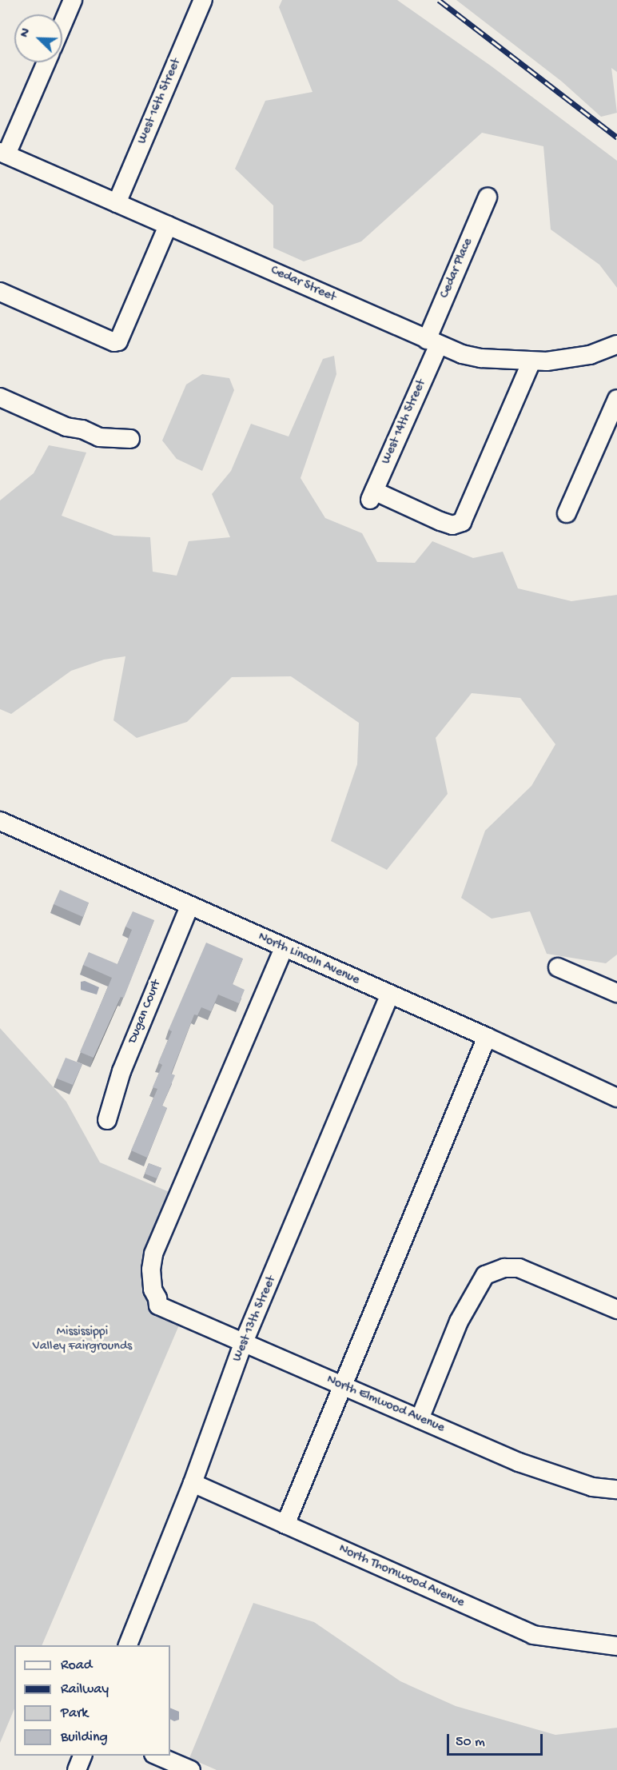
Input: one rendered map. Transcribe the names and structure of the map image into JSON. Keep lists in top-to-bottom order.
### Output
{
  "streets": {
    "street": [
      "West 16th Street",
      "Cedar Place",
      "Cedar Street",
      "West 14th Street",
      "North Lincoln Avenue",
      "Dugan Court",
      "West 13th Street",
      "North Elmwood Avenue",
      "North Thornwood Avenue"
    ]
  },
  "crossings": [
    ["West 16th Street", "Cedar Street"],
    ["Cedar Place", "Cedar Street"],
    ["Cedar Place", "West 14th Street"],
    ["Cedar Street", "West 14th Street"],
    ["North Lincoln Avenue", "Dugan Court"],
    ["North Lincoln Avenue", "West 13th Street"],
    ["North Lincoln Avenue", "North Elmwood Avenue"],
    ["West 13th Street", "North Elmwood Avenue"],
    ["West 13th Street", "North Thornwood Avenue"]
  ],
  "parks": ["Mississippi Valley Fairgrounds"],
  "legend": [
    "Road",
    "Railway",
    "Park",
    "Building"
  ],
  "scale_bar": "50 m",
  "north": "top left"
}
